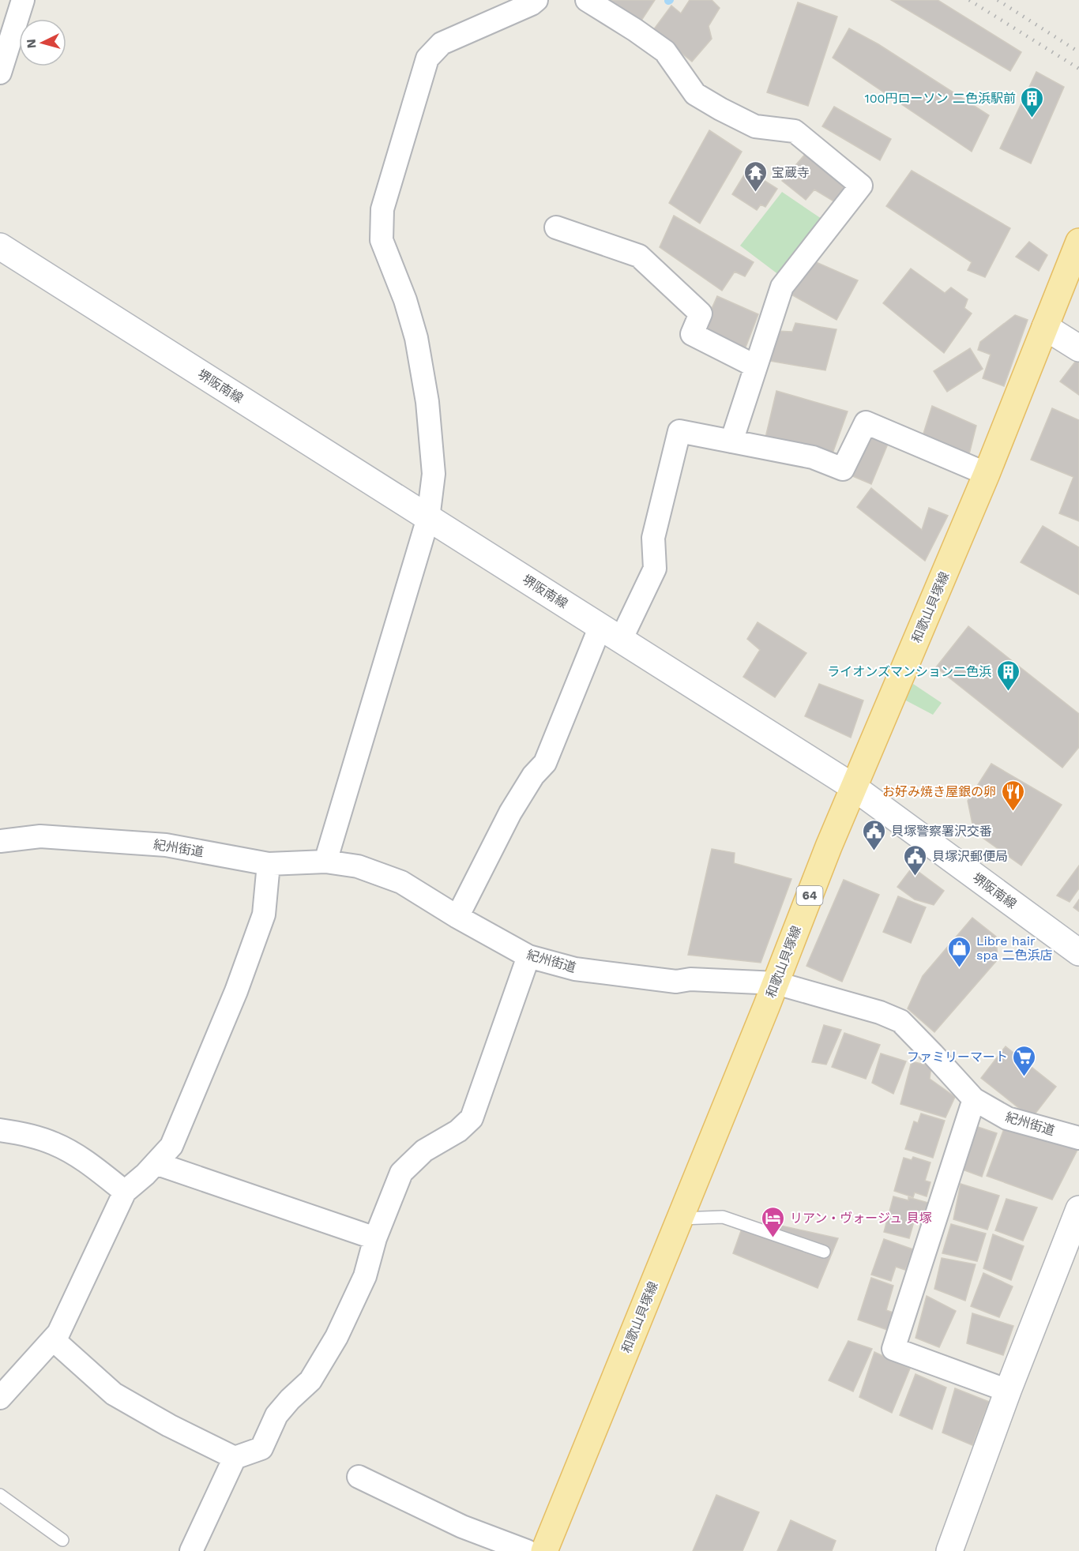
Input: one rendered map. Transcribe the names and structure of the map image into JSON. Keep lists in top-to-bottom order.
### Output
{
  "streets": {
    "main road": ["堺阪南線", "和歌山貝塚線", "64"],
    "street": ["紀州街道"]
  },
  "crossings": [
    ["堺阪南線", "和歌山貝塚線"],
    ["和歌山貝塚線", "紀州街道"]
  ],
  "places": {
    "building": ["100円ローソン 二色浜駅前", "ライオンズマンション二色浜"],
    "temple": ["宝蔵寺"],
    "restaurant": ["お好み焼き屋銀の卵"],
    "public building": ["貝塚警察署沢交番", "貝塚沢郵便局"],
    "shop": ["Libre hair spa 二色浜店"],
    "supermarket": ["ファミリーマート"],
    "hotel": ["リアン・ヴォージュ 貝塚"]
  },
  "north": "left"
}
